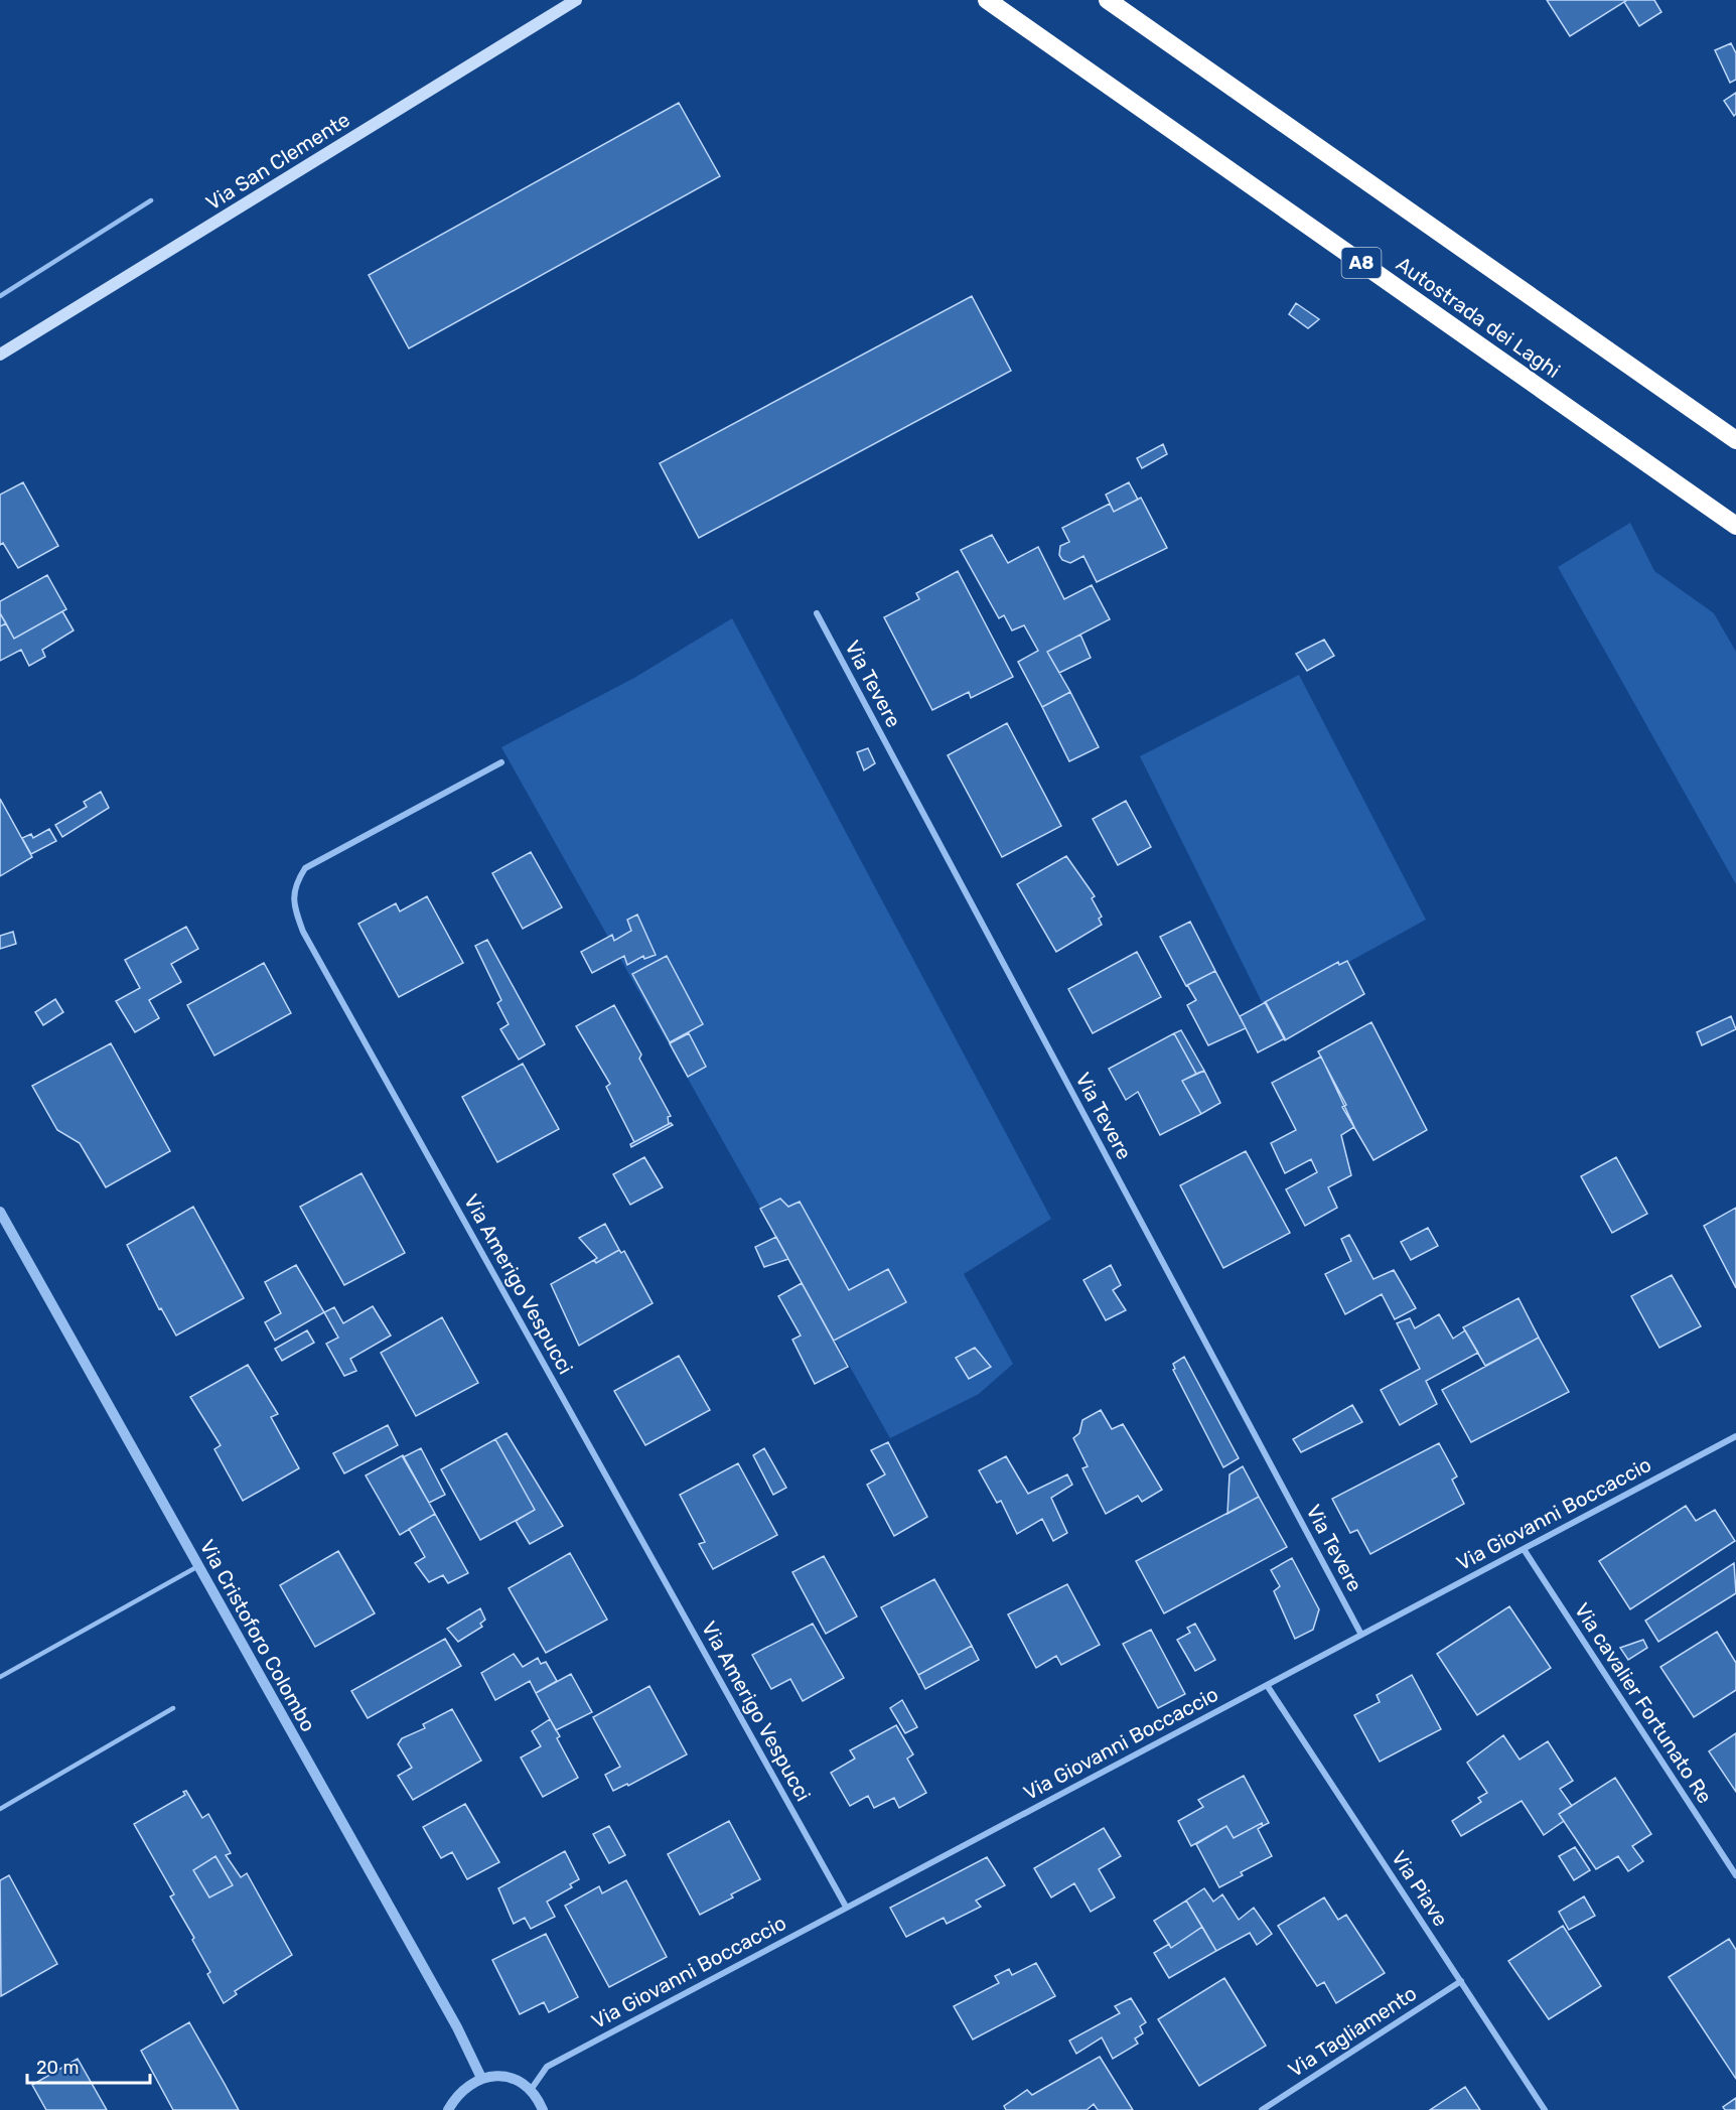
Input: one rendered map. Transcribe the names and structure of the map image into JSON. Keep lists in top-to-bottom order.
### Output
{
  "streets": {
    "highway": ["A8", "Autostrada dei Laghi"],
    "main road": ["Via San Clemente"],
    "street": [
      "Via Tevere",
      "Via Amerigo Vespucci",
      "Via Giovanni Boccaccio",
      "Via Cristoforo Colombo",
      "Via cavalier Fortunato Re",
      "Via Piave",
      "Via Tagliamento"
    ]
  },
  "crossings": [
    ["Via Tevere", "Via Giovanni Boccaccio"],
    ["Via Amerigo Vespucci", "Via Giovanni Boccaccio"],
    ["Via Giovanni Boccaccio", "Via cavalier Fortunato Re"],
    ["Via Giovanni Boccaccio", "Via Piave"],
    ["Via Piave", "Via Tagliamento"]
  ],
  "scale_bar": "20 m"
}
